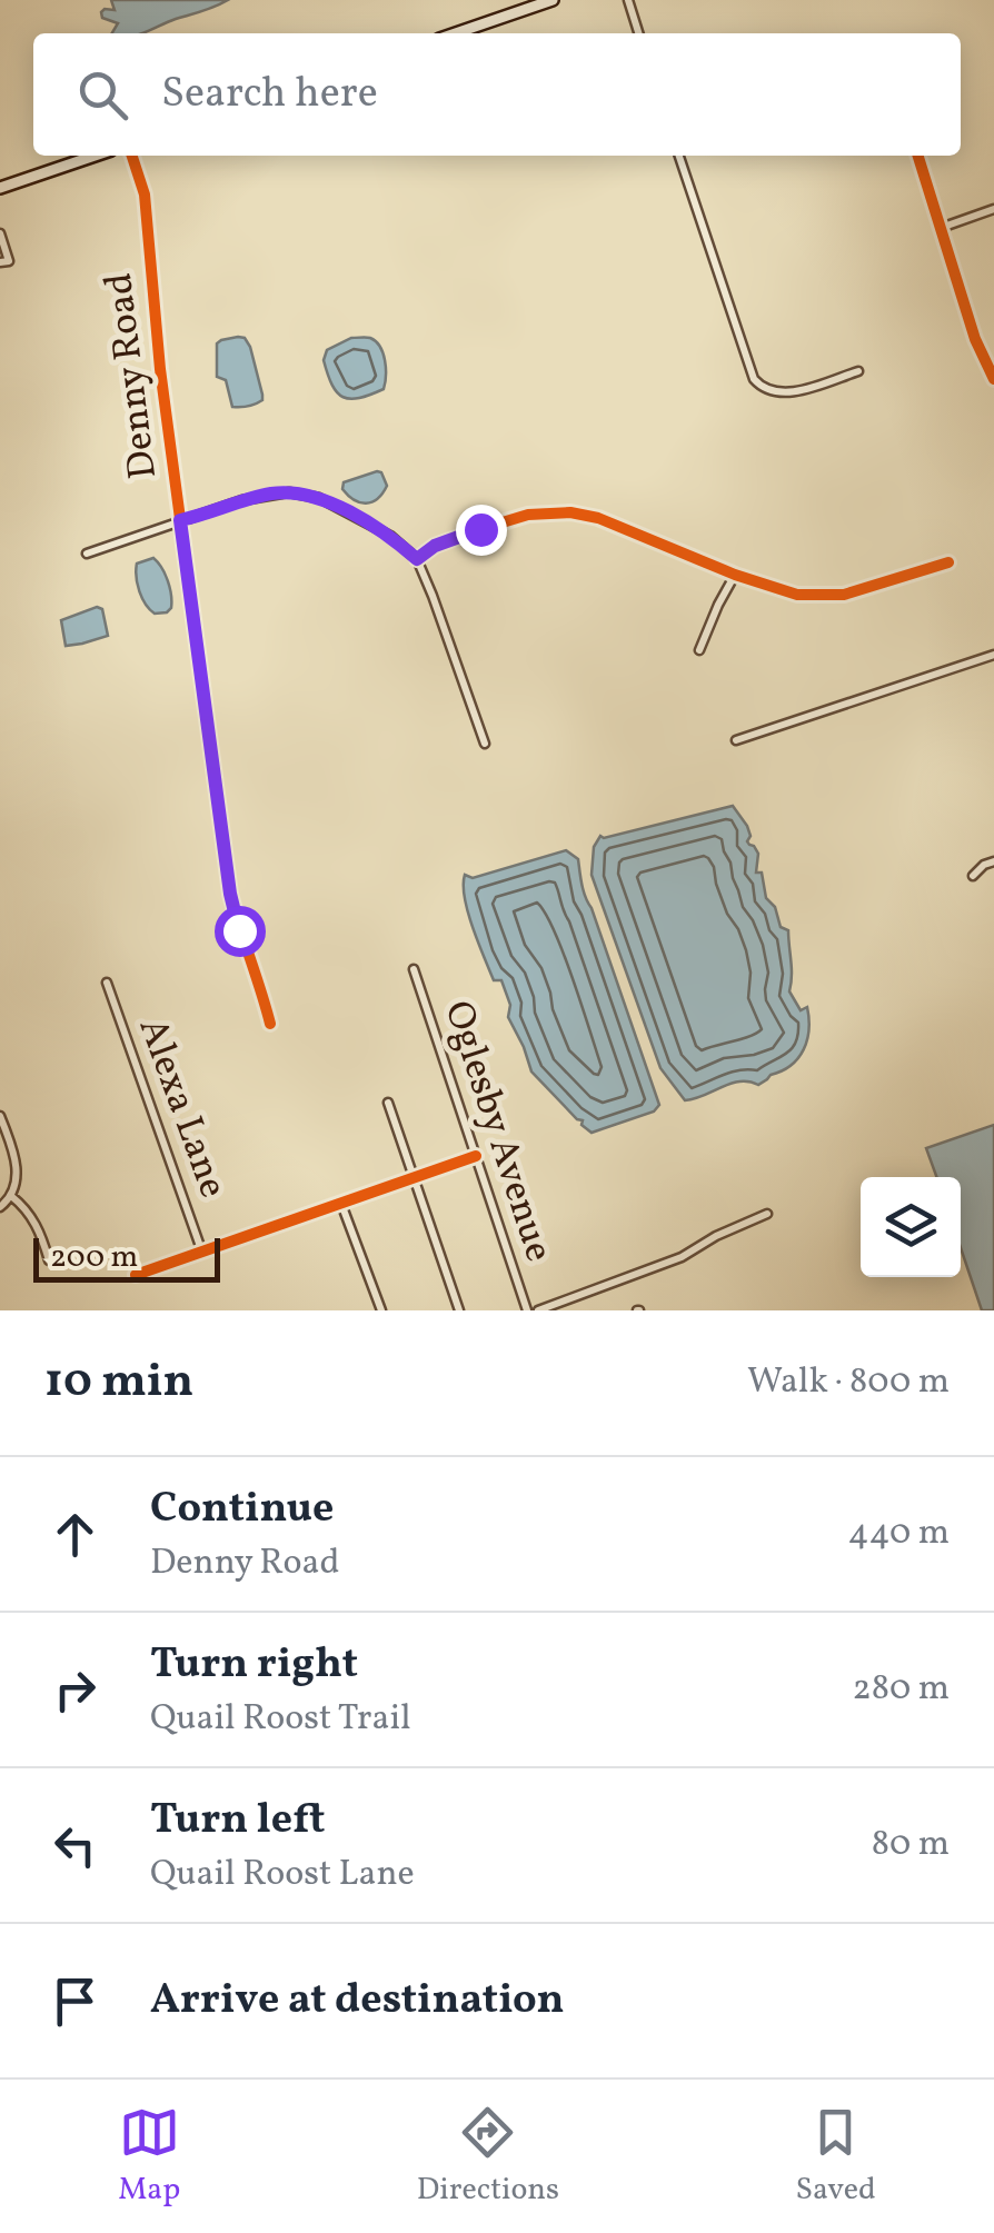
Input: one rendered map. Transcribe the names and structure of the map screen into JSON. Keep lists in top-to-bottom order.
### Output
{
  "streets": {
    "street": ["Denny Road", "Alexa Lane", "Oglesby Avenue"]
  },
  "scale_bar": "200 m",
  "page": {
    "search": "Search here",
    "scale": "200 m",
    "heading": ["10 min", "Walk · 800 m"],
    "list": [
      ["Continue", "Denny Road", "440 m"],
      ["Turn right", "Quail Roost Trail", "280 m"],
      ["Turn left", "Quail Roost Lane", "80 m"],
      "Arrive at destination"
    ],
    "nav": ["Map", "Directions", "Saved"]
  }
}
